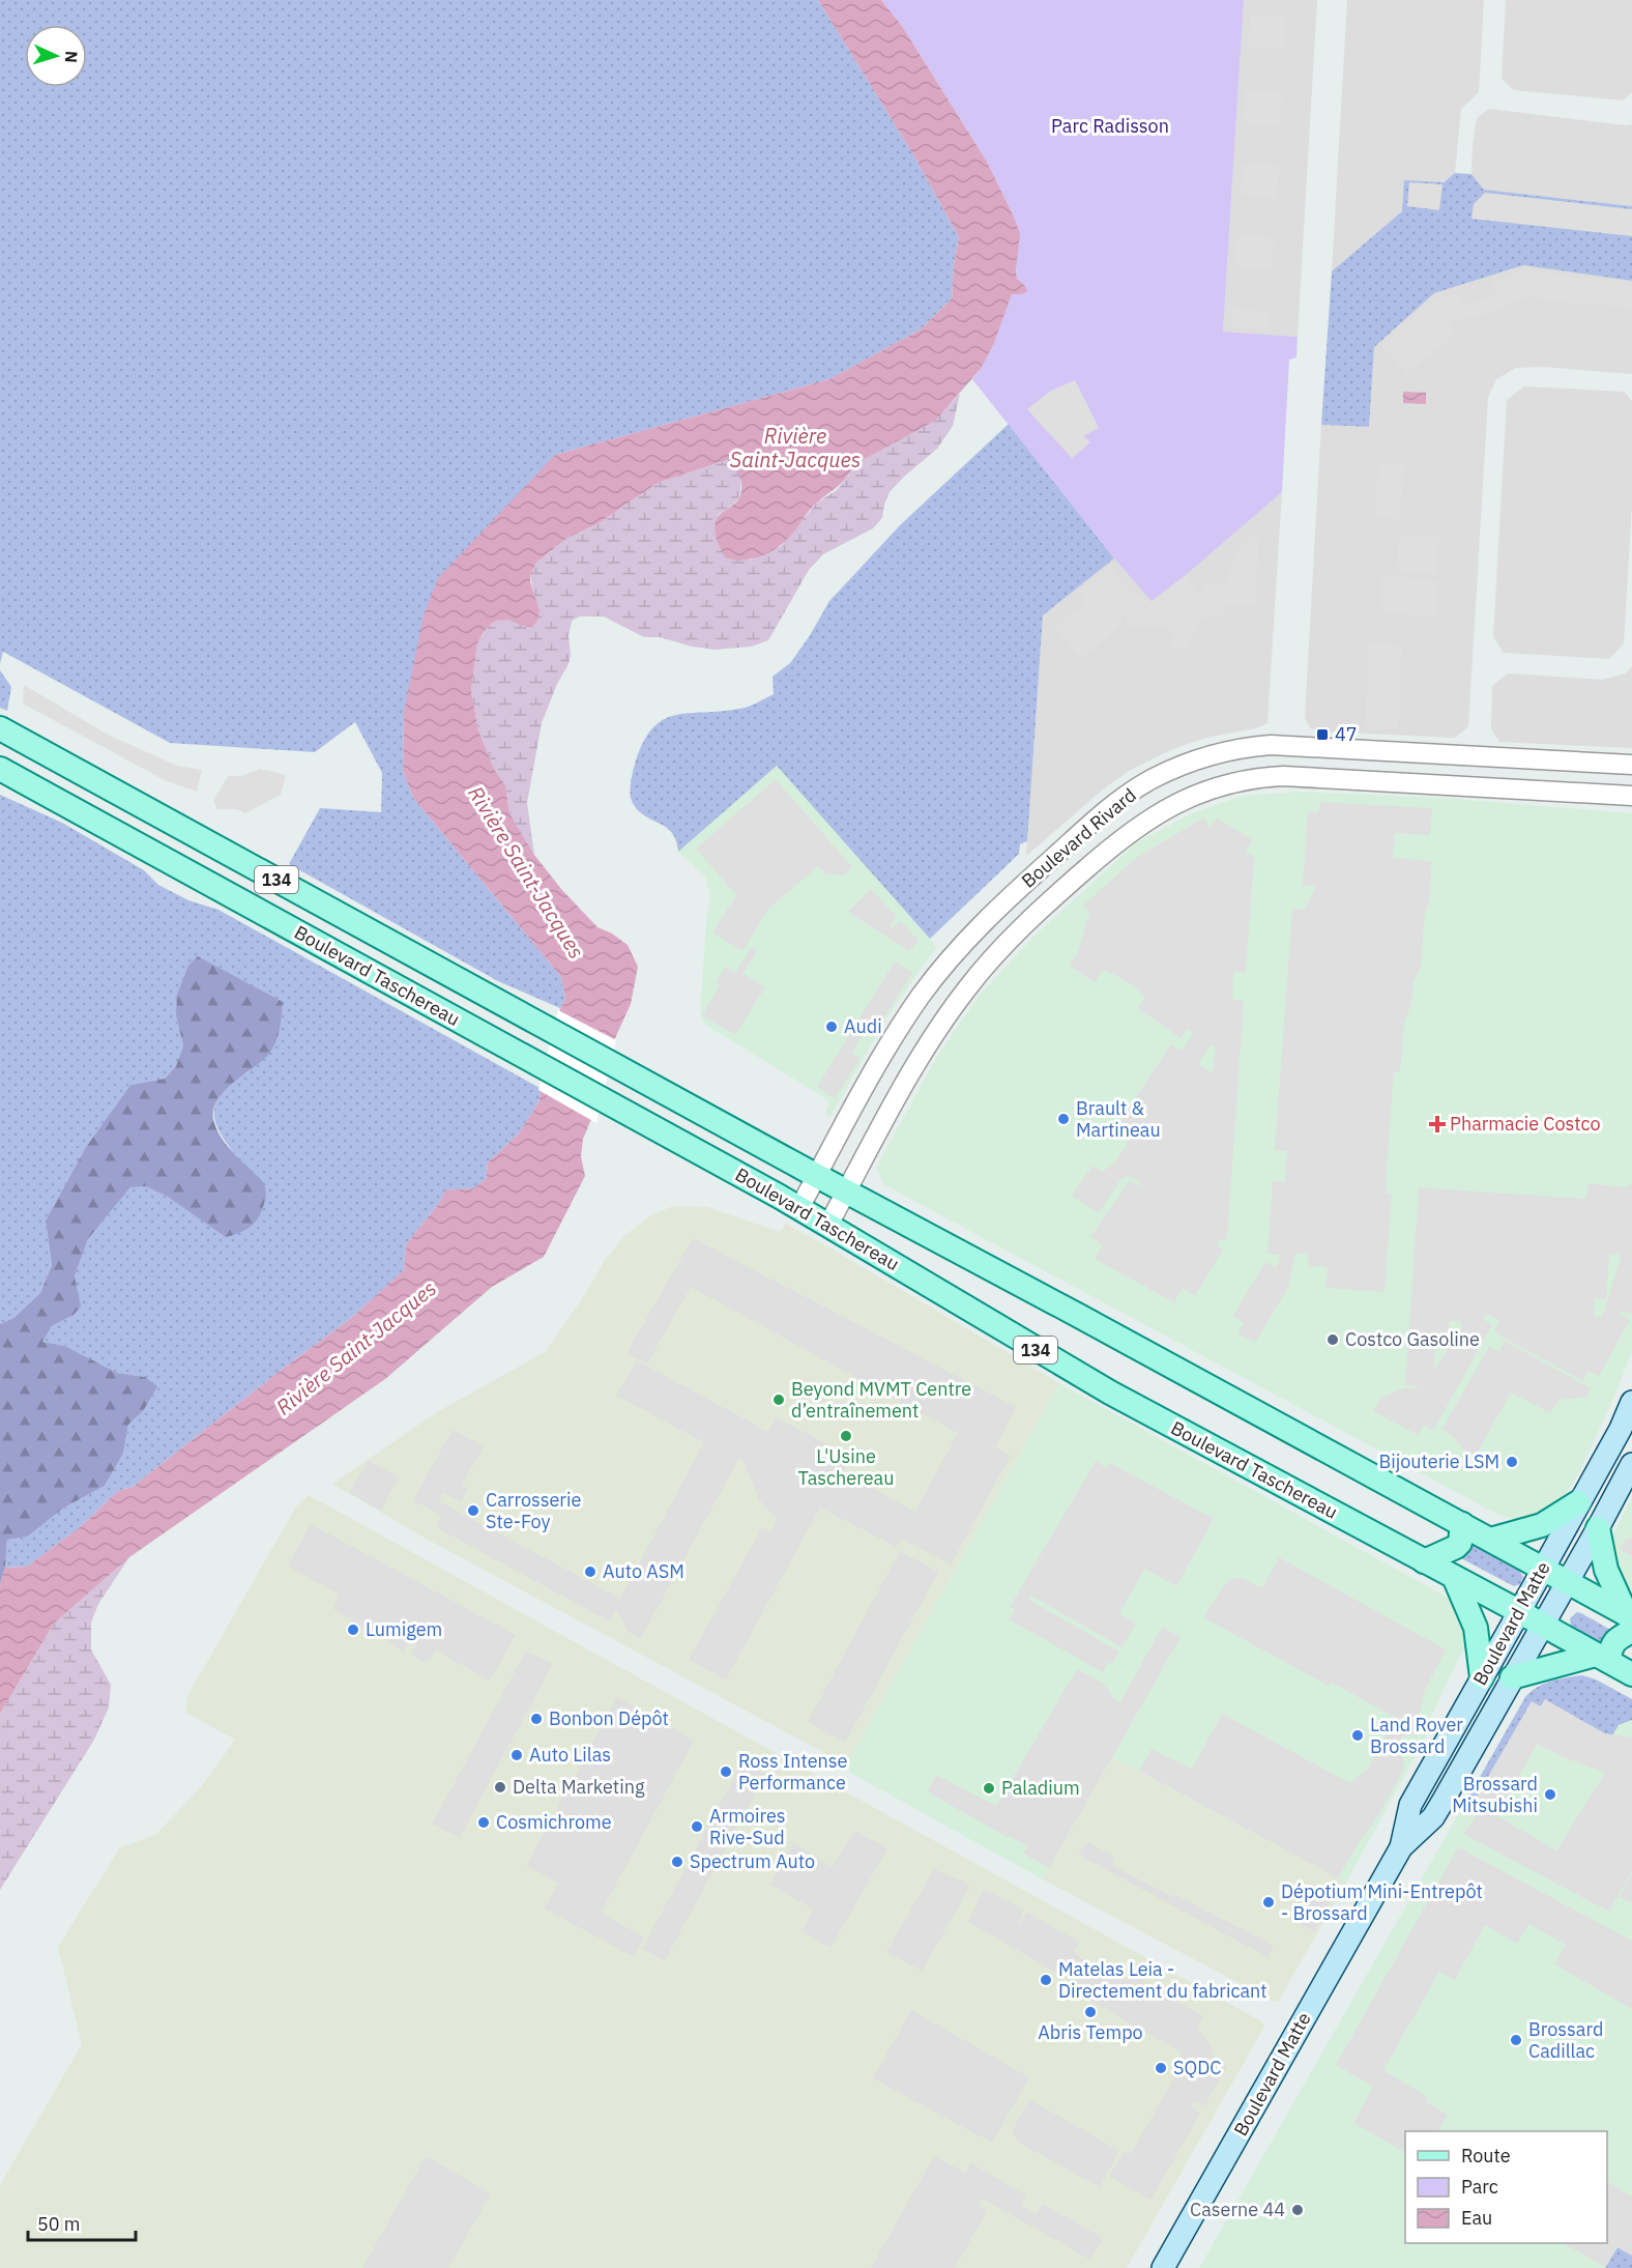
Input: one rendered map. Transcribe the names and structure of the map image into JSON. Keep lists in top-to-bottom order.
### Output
{
  "streets": {
    "main road": ["134", "Boulevard Taschereau", "Boulevard Matte"],
    "street": ["Boulevard Rivard"]
  },
  "crossings": [
    ["Boulevard Rivard", "Boulevard Taschereau"],
    ["Boulevard Taschereau", "Boulevard Matte"]
  ],
  "water": ["Rivière Saint-Jacques"],
  "parks": ["Parc Radisson"],
  "places": {
    "transit": ["47"],
    "other": [
      "Audi",
      "Brault & Martineau",
      "Costco Gasoline",
      "Beyond MVMT Centre d’entraînement",
      "L'Usine Taschereau",
      "Bijouterie LSM",
      "Carrosserie Ste-Foy",
      "Auto ASM",
      "Lumigem",
      "Bonbon Dépôt",
      "Land Rover Brossard",
      "Auto Lilas",
      "Ross Intense Performance",
      "Delta Marketing",
      "Paladium",
      "Brossard Mitsubishi",
      "Cosmichrome",
      "Armoires Rive-Sud",
      "Spectrum Auto",
      "Dépotium Mini-Entrepôt - Brossard",
      "Matelas Leia - Directement du fabricant",
      "Abris Tempo",
      "Brossard Cadillac",
      "SQDC",
      "Caserne 44"
    ],
    "health": ["Pharmacie Costco"]
  },
  "legend": ["Route", "Parc", "Eau"],
  "scale_bar": "50 m",
  "north": "right"
}
